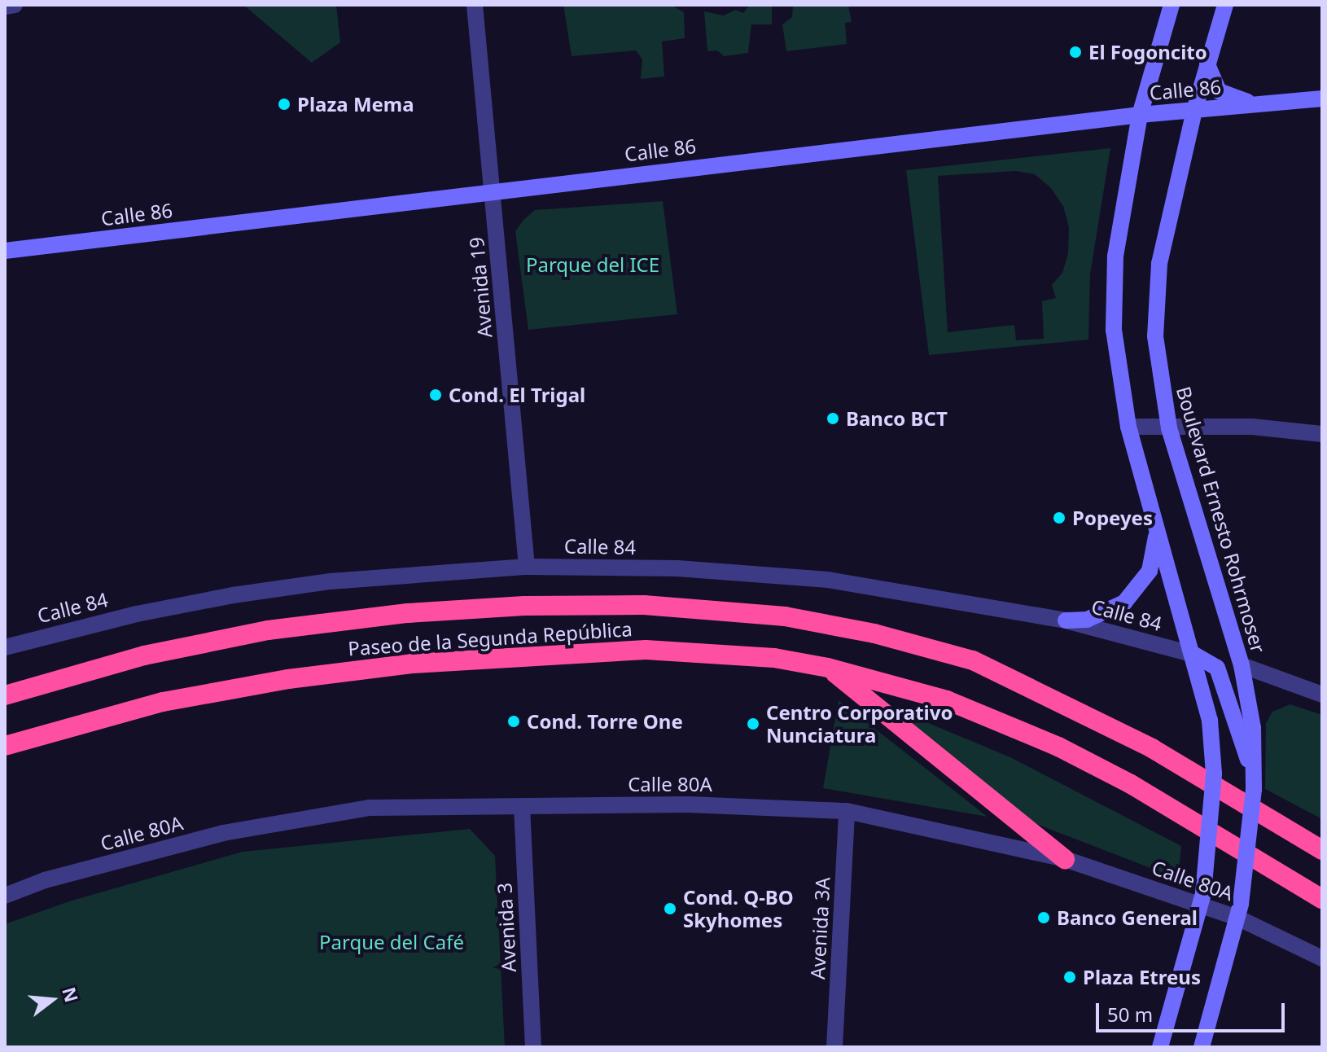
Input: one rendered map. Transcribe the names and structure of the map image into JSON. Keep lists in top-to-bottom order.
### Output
{
  "streets": {
    "highway": ["Paseo de la Segunda República"],
    "main road": ["Calle 86", "Boulevard Ernesto Rohrmoser"],
    "street": [
      "Avenida 19",
      "Calle 84",
      "Calle 80A",
      "Avenida 3",
      "Avenida 3A"
    ]
  },
  "crossings": [
    ["Calle 86", "Avenida 19"],
    ["Calle 86", "Boulevard Ernesto Rohrmoser"],
    ["Avenida 19", "Calle 84"],
    ["Boulevard Ernesto Rohrmoser", "Calle 80A"],
    ["Calle 80A", "Avenida 3"],
    ["Calle 80A", "Avenida 3A"]
  ],
  "parks": ["Parque del ICE", "Parque del Café"],
  "places": [
    "El Fogoncito",
    "Plaza Mema",
    "Cond. El Trigal",
    "Banco BCT",
    "Popeyes",
    "Cond. Torre One",
    "Centro Corporativo Nunciatura",
    "Cond. Q-BO Skyhomes",
    "Banco General",
    "Plaza Etreus"
  ],
  "scale_bar": "50 m",
  "north": "right"
}
